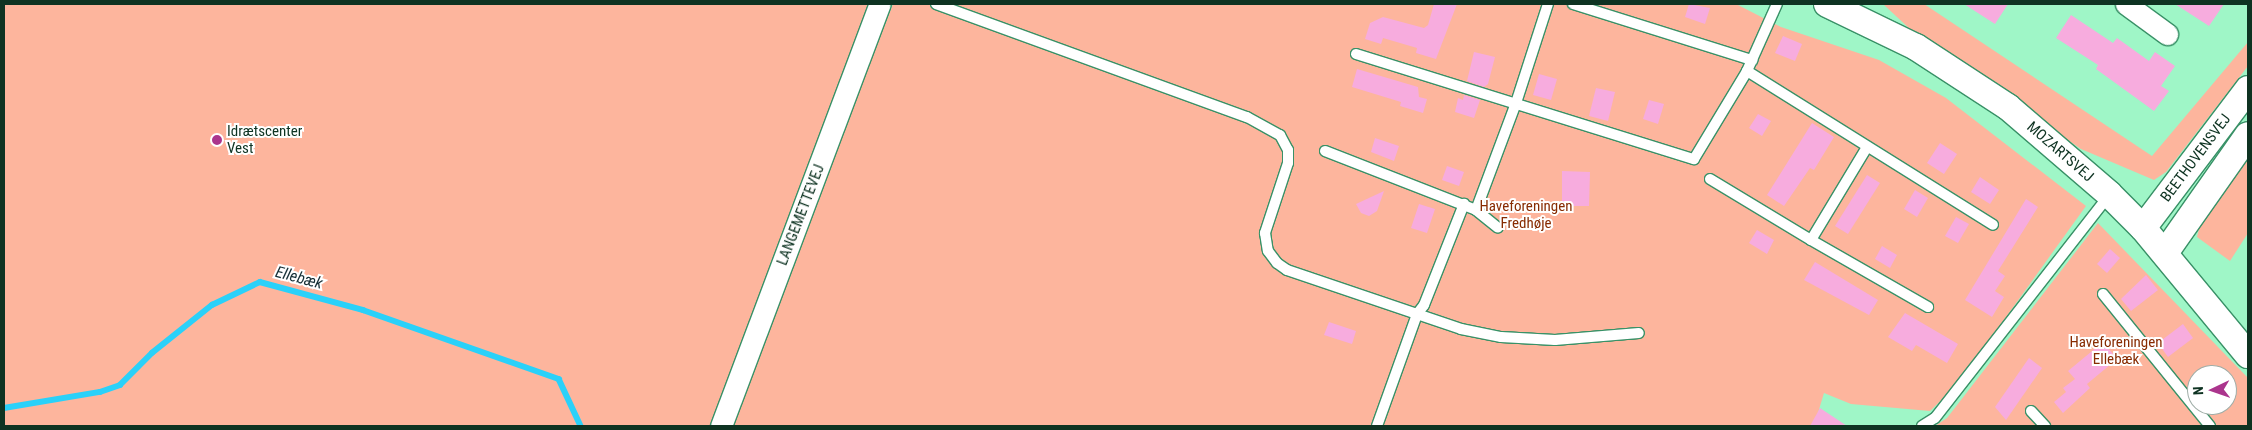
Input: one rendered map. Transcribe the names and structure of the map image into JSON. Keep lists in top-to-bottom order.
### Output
{
  "streets": {
    "street": ["MOZARTSVEJ", "BEETHOVENSVEJ", "LANGEMETTEVEJ"]
  },
  "crossings": [
    ["MOZARTSVEJ", "BEETHOVENSVEJ"]
  ],
  "water": ["Ellebæk"],
  "parks": ["Haveforeningen Fredhøje", "Haveforeningen Ellebæk"],
  "places": ["Idrætscenter Vest"],
  "north": "left"
}
